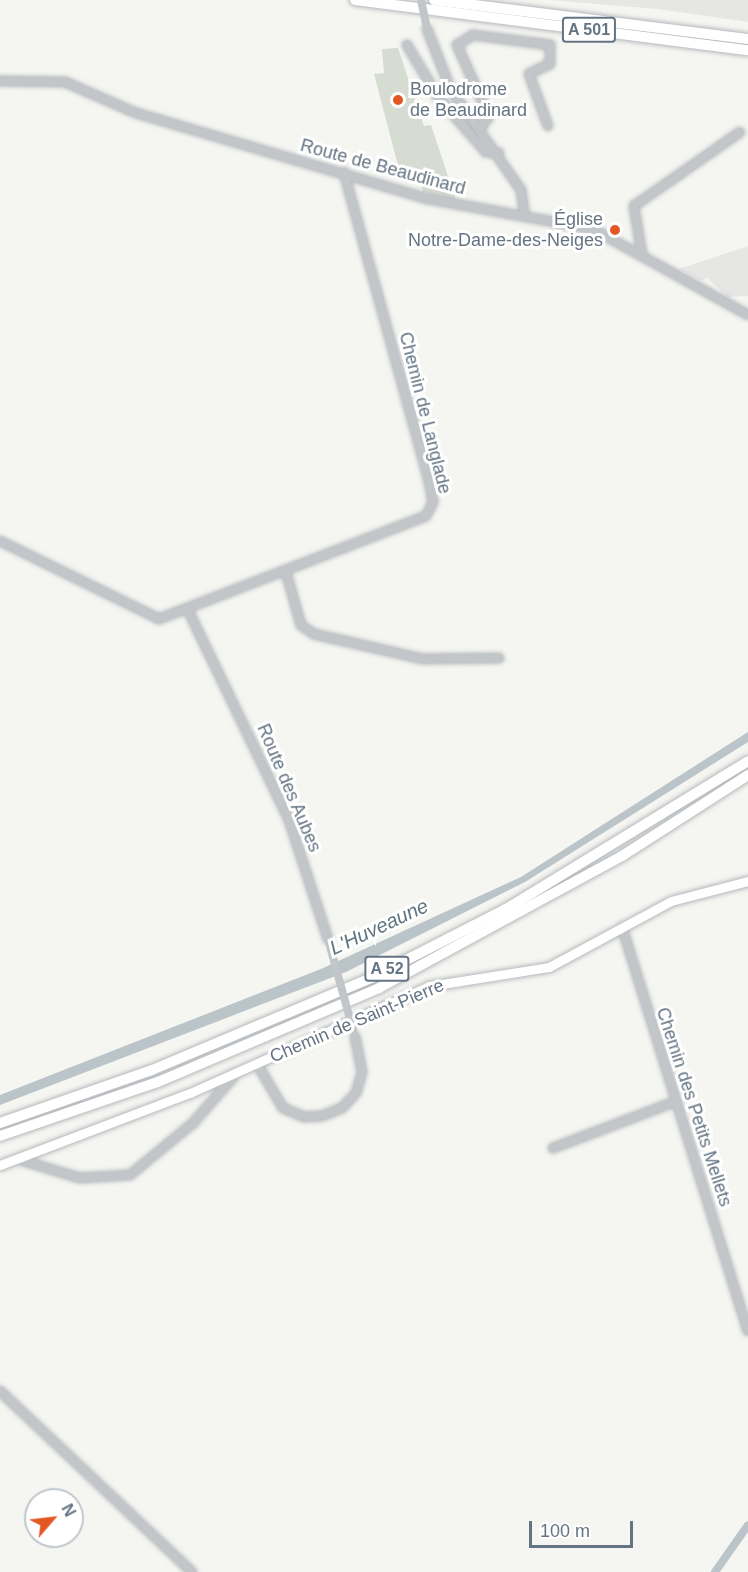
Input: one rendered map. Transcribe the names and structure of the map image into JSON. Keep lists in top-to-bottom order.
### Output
{
  "streets": {
    "highway": ["A 501", "A 52"],
    "main road": ["Chemin de Saint-Pierre"],
    "street": [
      "Route de Beaudinard",
      "Chemin de Langlade",
      "Route des Aubes",
      "Chemin des Petits Mellets"
    ]
  },
  "crossings": [
    ["Route de Beaudinard", "Chemin de Langlade"],
    ["Chemin de Langlade", "Route des Aubes"],
    ["Route des Aubes", "Chemin de Saint-Pierre"],
    ["Chemin de Saint-Pierre", "Chemin des Petits Mellets"]
  ],
  "water": ["L'Huveaune"],
  "places": ["Boulodrome de Beaudinard", "Église Notre-Dame-des-Neiges"],
  "scale_bar": "100 m",
  "north": "top right"
}
